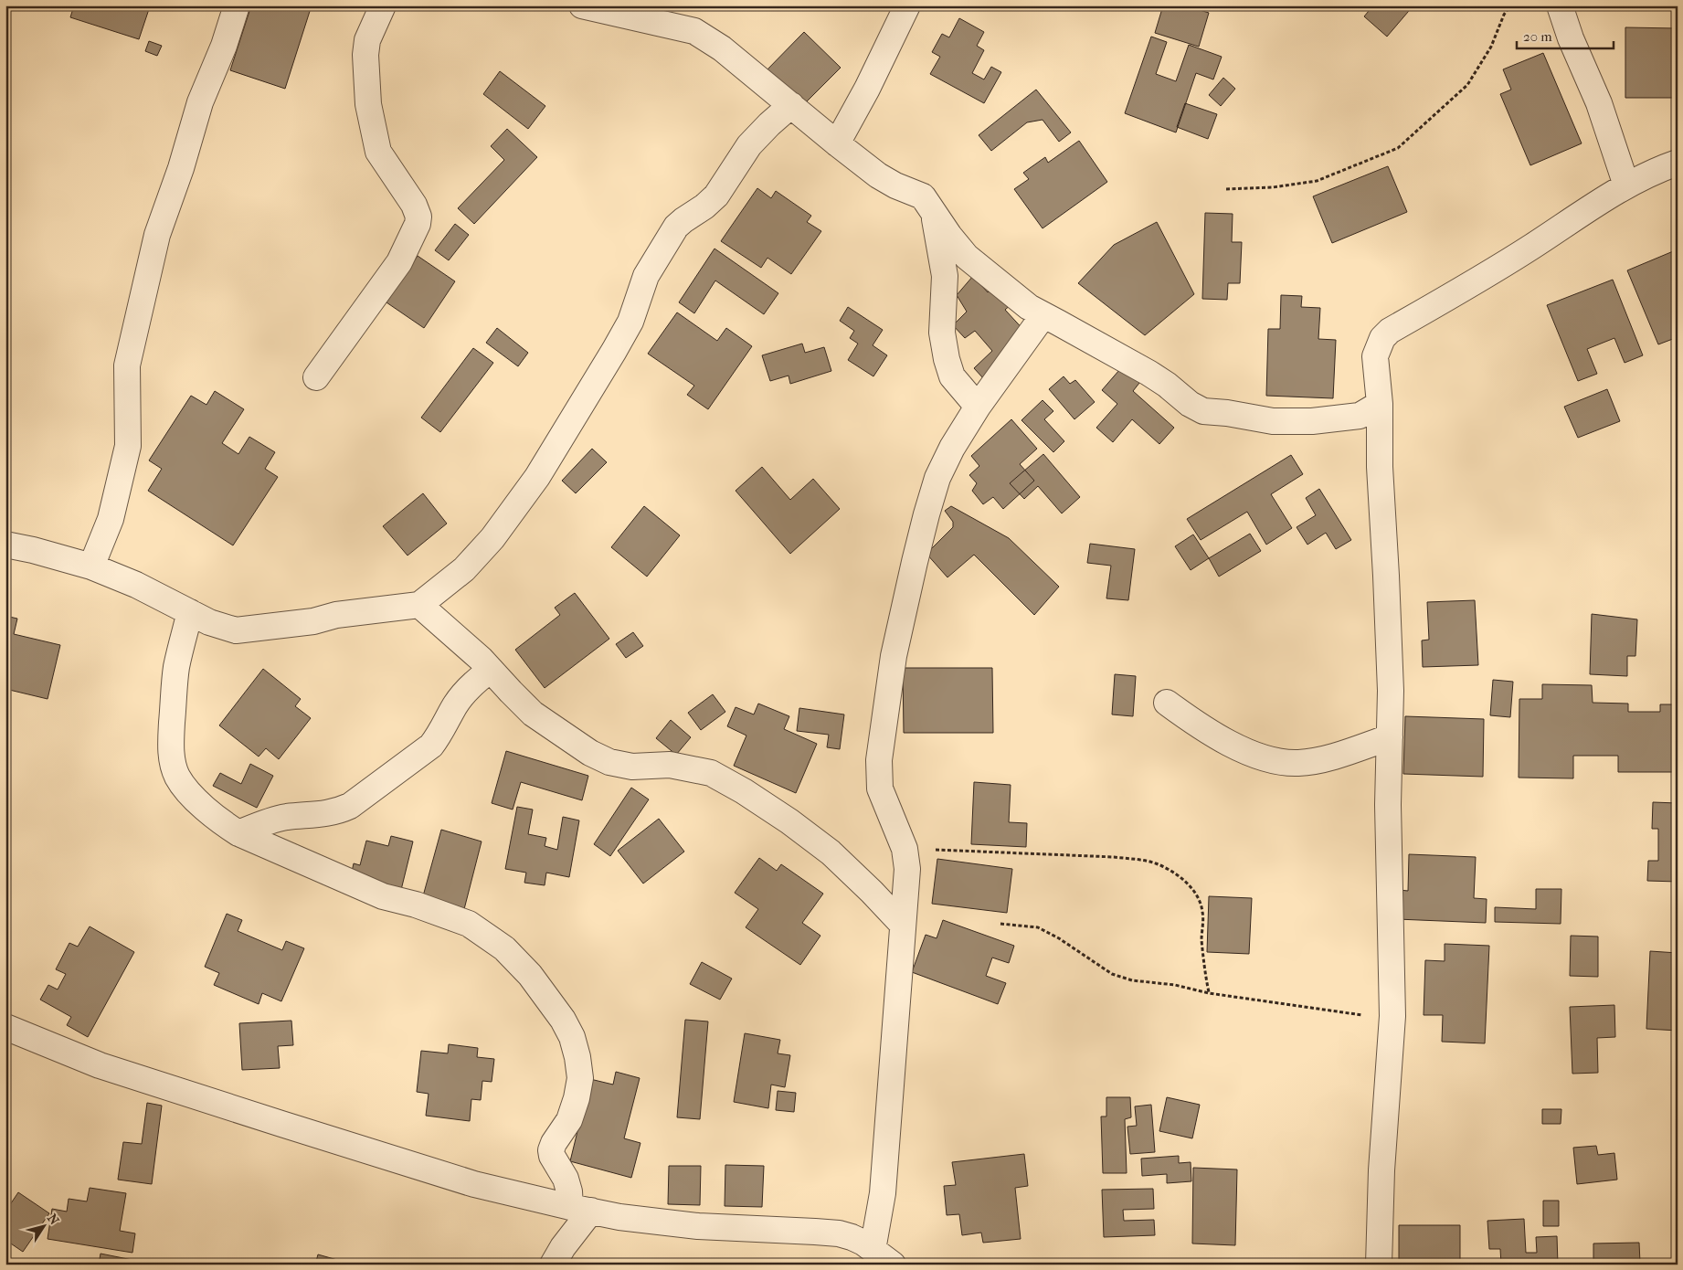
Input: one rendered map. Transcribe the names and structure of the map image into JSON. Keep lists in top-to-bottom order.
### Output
{
  "scale_bar": "20 m",
  "north": "top right"
}
